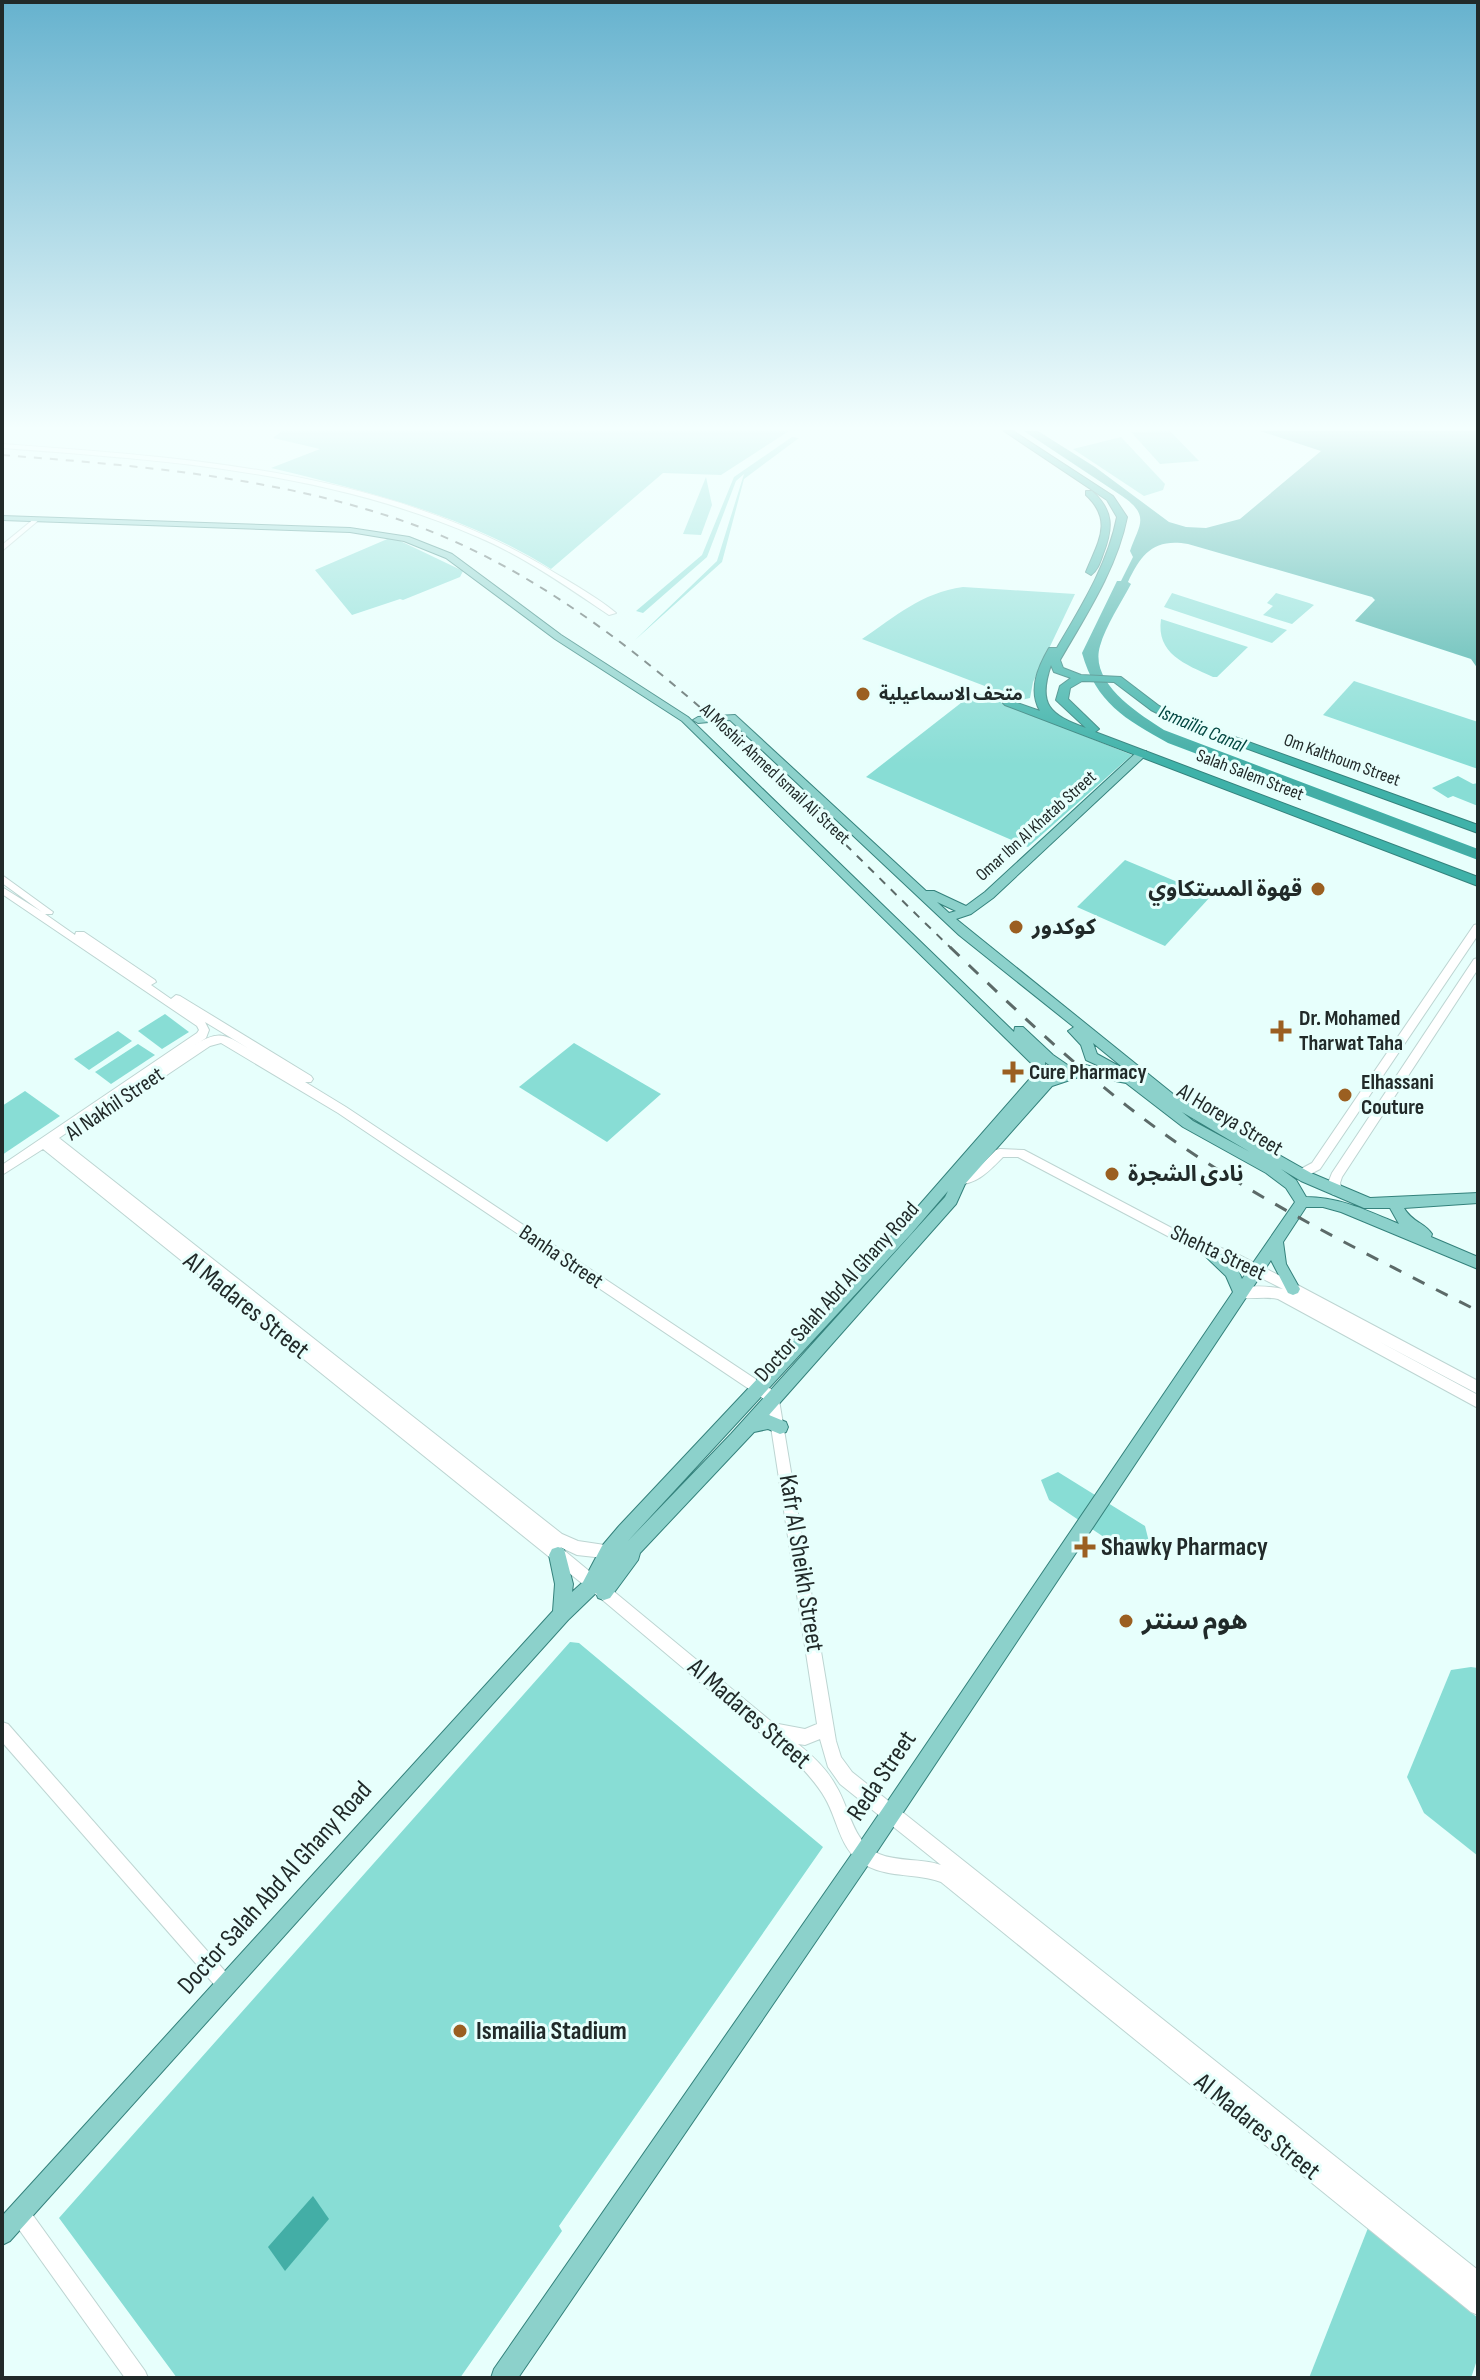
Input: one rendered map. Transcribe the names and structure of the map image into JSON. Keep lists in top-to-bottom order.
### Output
{
  "streets": {
    "highway": ["Om Kalthoum Street", "Salah Salem Street"],
    "main road": [
      "Al Moshir Ahmed Ismail Ali Street",
      "Omar Ibn Al Khatab Street",
      "Al Nakhil Street",
      "Al Horeya Street",
      "Shehta Street",
      "Banha Street",
      "Doctor Salah Abd Al Ghany Road",
      "Al Madares Street",
      "Kafr Al Sheikh Street",
      "Reda Street"
    ]
  },
  "crossings": [
    ["Al Moshir Ahmed Ismail Ali Street", "Doctor Salah Abd Al Ghany Road"],
    ["Salah Salem Street", "Omar Ibn Al Khatab Street"],
    ["Omar Ibn Al Khatab Street", "Al Horeya Street"],
    ["Al Nakhil Street", "Banha Street"],
    ["Al Nakhil Street", "Al Madares Street"],
    ["Al Horeya Street", "Doctor Salah Abd Al Ghany Road"],
    ["Al Horeya Street", "Reda Street"],
    ["Shehta Street", "Doctor Salah Abd Al Ghany Road"],
    ["Shehta Street", "Reda Street"],
    ["Banha Street", "Doctor Salah Abd Al Ghany Road"],
    ["Banha Street", "Kafr Al Sheikh Street"],
    ["Doctor Salah Abd Al Ghany Road", "Al Madares Street"],
    ["Doctor Salah Abd Al Ghany Road", "Kafr Al Sheikh Street"],
    ["Al Madares Street", "Kafr Al Sheikh Street"],
    ["Al Madares Street", "Reda Street"]
  ],
  "water": ["Ismaïlia Canal"],
  "places": {
    "other": [
      "متحف الاسماعيلية",
      "قهوة المستكاوي",
      "كوكدور",
      "Elhassani Couture",
      "نادى الشجرة",
      "هوم سنتر",
      "Ismailia Stadium"
    ],
    "health": ["Dr. Mohamed Tharwat Taha", "Cure Pharmacy", "Shawky Pharmacy"]
  }
}
